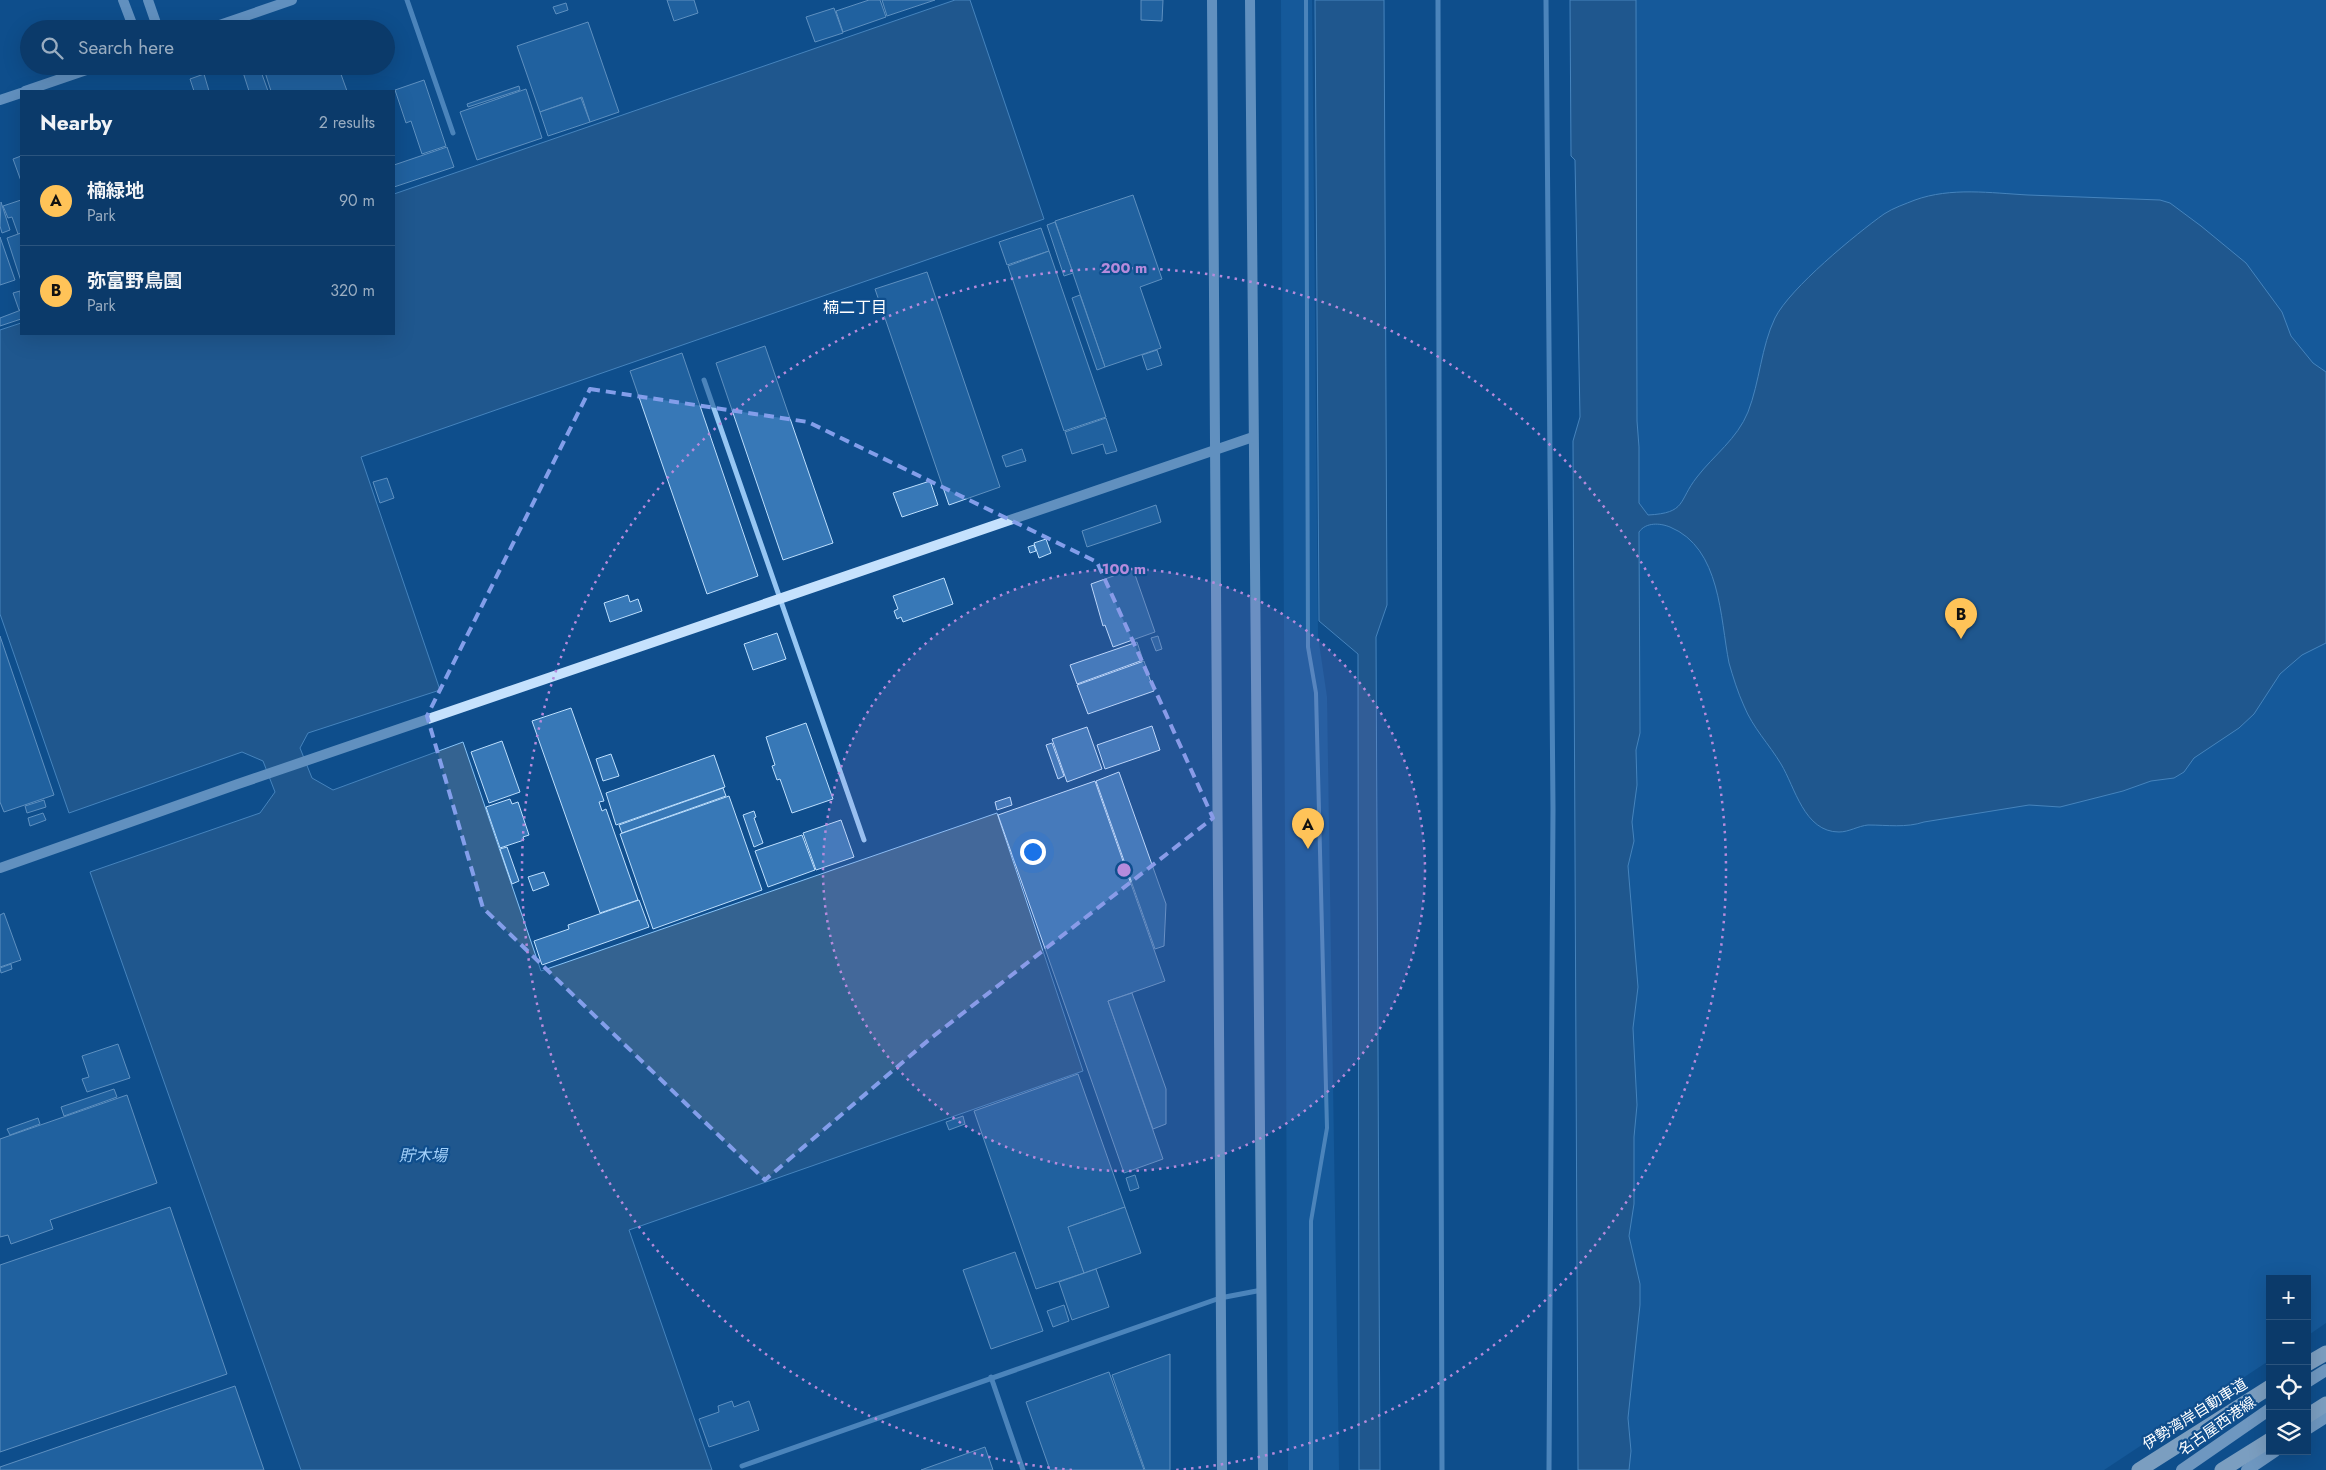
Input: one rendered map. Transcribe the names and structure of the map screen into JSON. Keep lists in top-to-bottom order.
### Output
{
  "streets": {
    "highway": ["伊勢湾岸自動車道"],
    "main road": ["名古屋西港線"]
  },
  "districts": ["楠二丁目"],
  "water": ["貯木場"],
  "page": {
    "search": "Search here",
    "heading": ["Nearby", "2 results"],
    "list": [
      {
        "mark": "A",
        "name": "楠緑地",
        "note": "Park",
        "value": "90 m"
      },
      {
        "mark": "B",
        "name": "弥富野鳥園",
        "note": "Park",
        "value": "320 m"
      }
    ],
    "pins": ["B", "A"],
    "map_buttons": ["+", "−"]
  },
  "rings": ["200 m", "100 m"]
}
